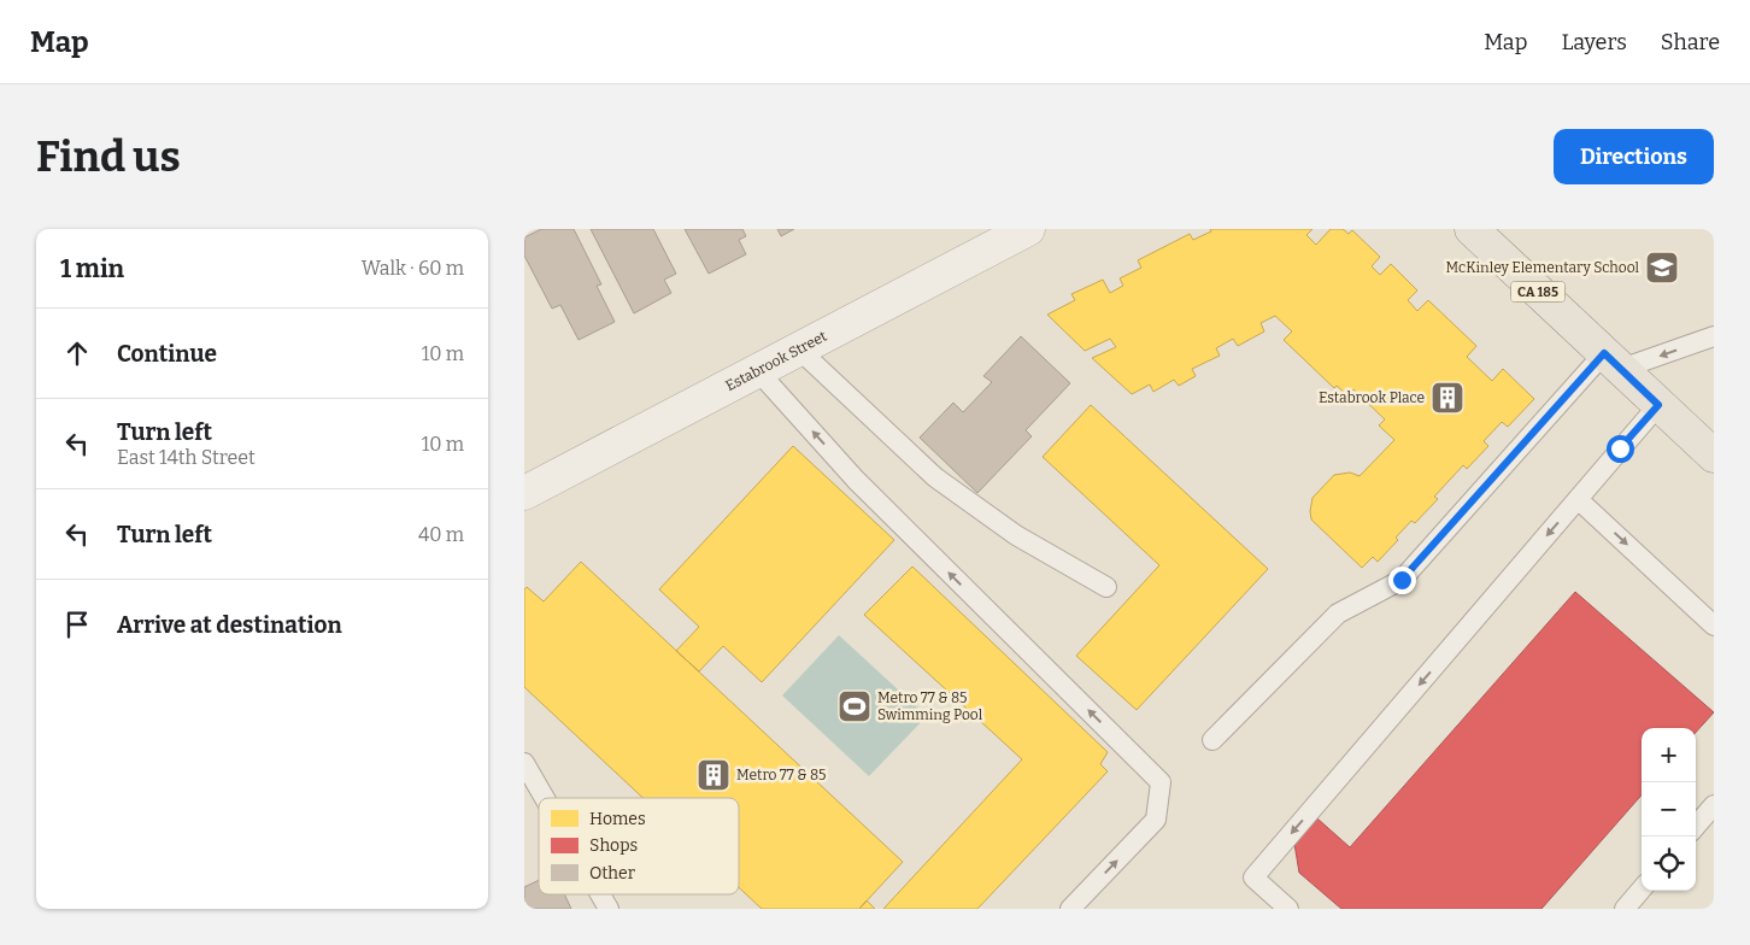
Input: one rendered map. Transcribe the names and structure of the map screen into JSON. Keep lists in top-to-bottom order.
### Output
{
  "streets": {
    "main road": ["CA 185"],
    "street": ["Estabrook Street"]
  },
  "places": {
    "school or university": ["McKinley Elementary School"],
    "building": ["Estabrook Place", "Metro 77 & 85"],
    "sports": ["Metro 77 & 85 Swimming Pool"]
  },
  "legend": ["Homes", "Shops", "Other"],
  "page": {
    "header": "Map",
    "nav": ["Map", "Layers", "Share"],
    "buttons": "Directions",
    "title": "Find us",
    "heading": ["1 min", "Walk · 60 m"],
    "list": [
      ["Continue", "10 m"],
      ["Turn left", "East 14th Street", "10 m"],
      ["Turn left", "40 m"],
      "Arrive at destination"
    ],
    "map_buttons": ["+", "−"]
  }
}
